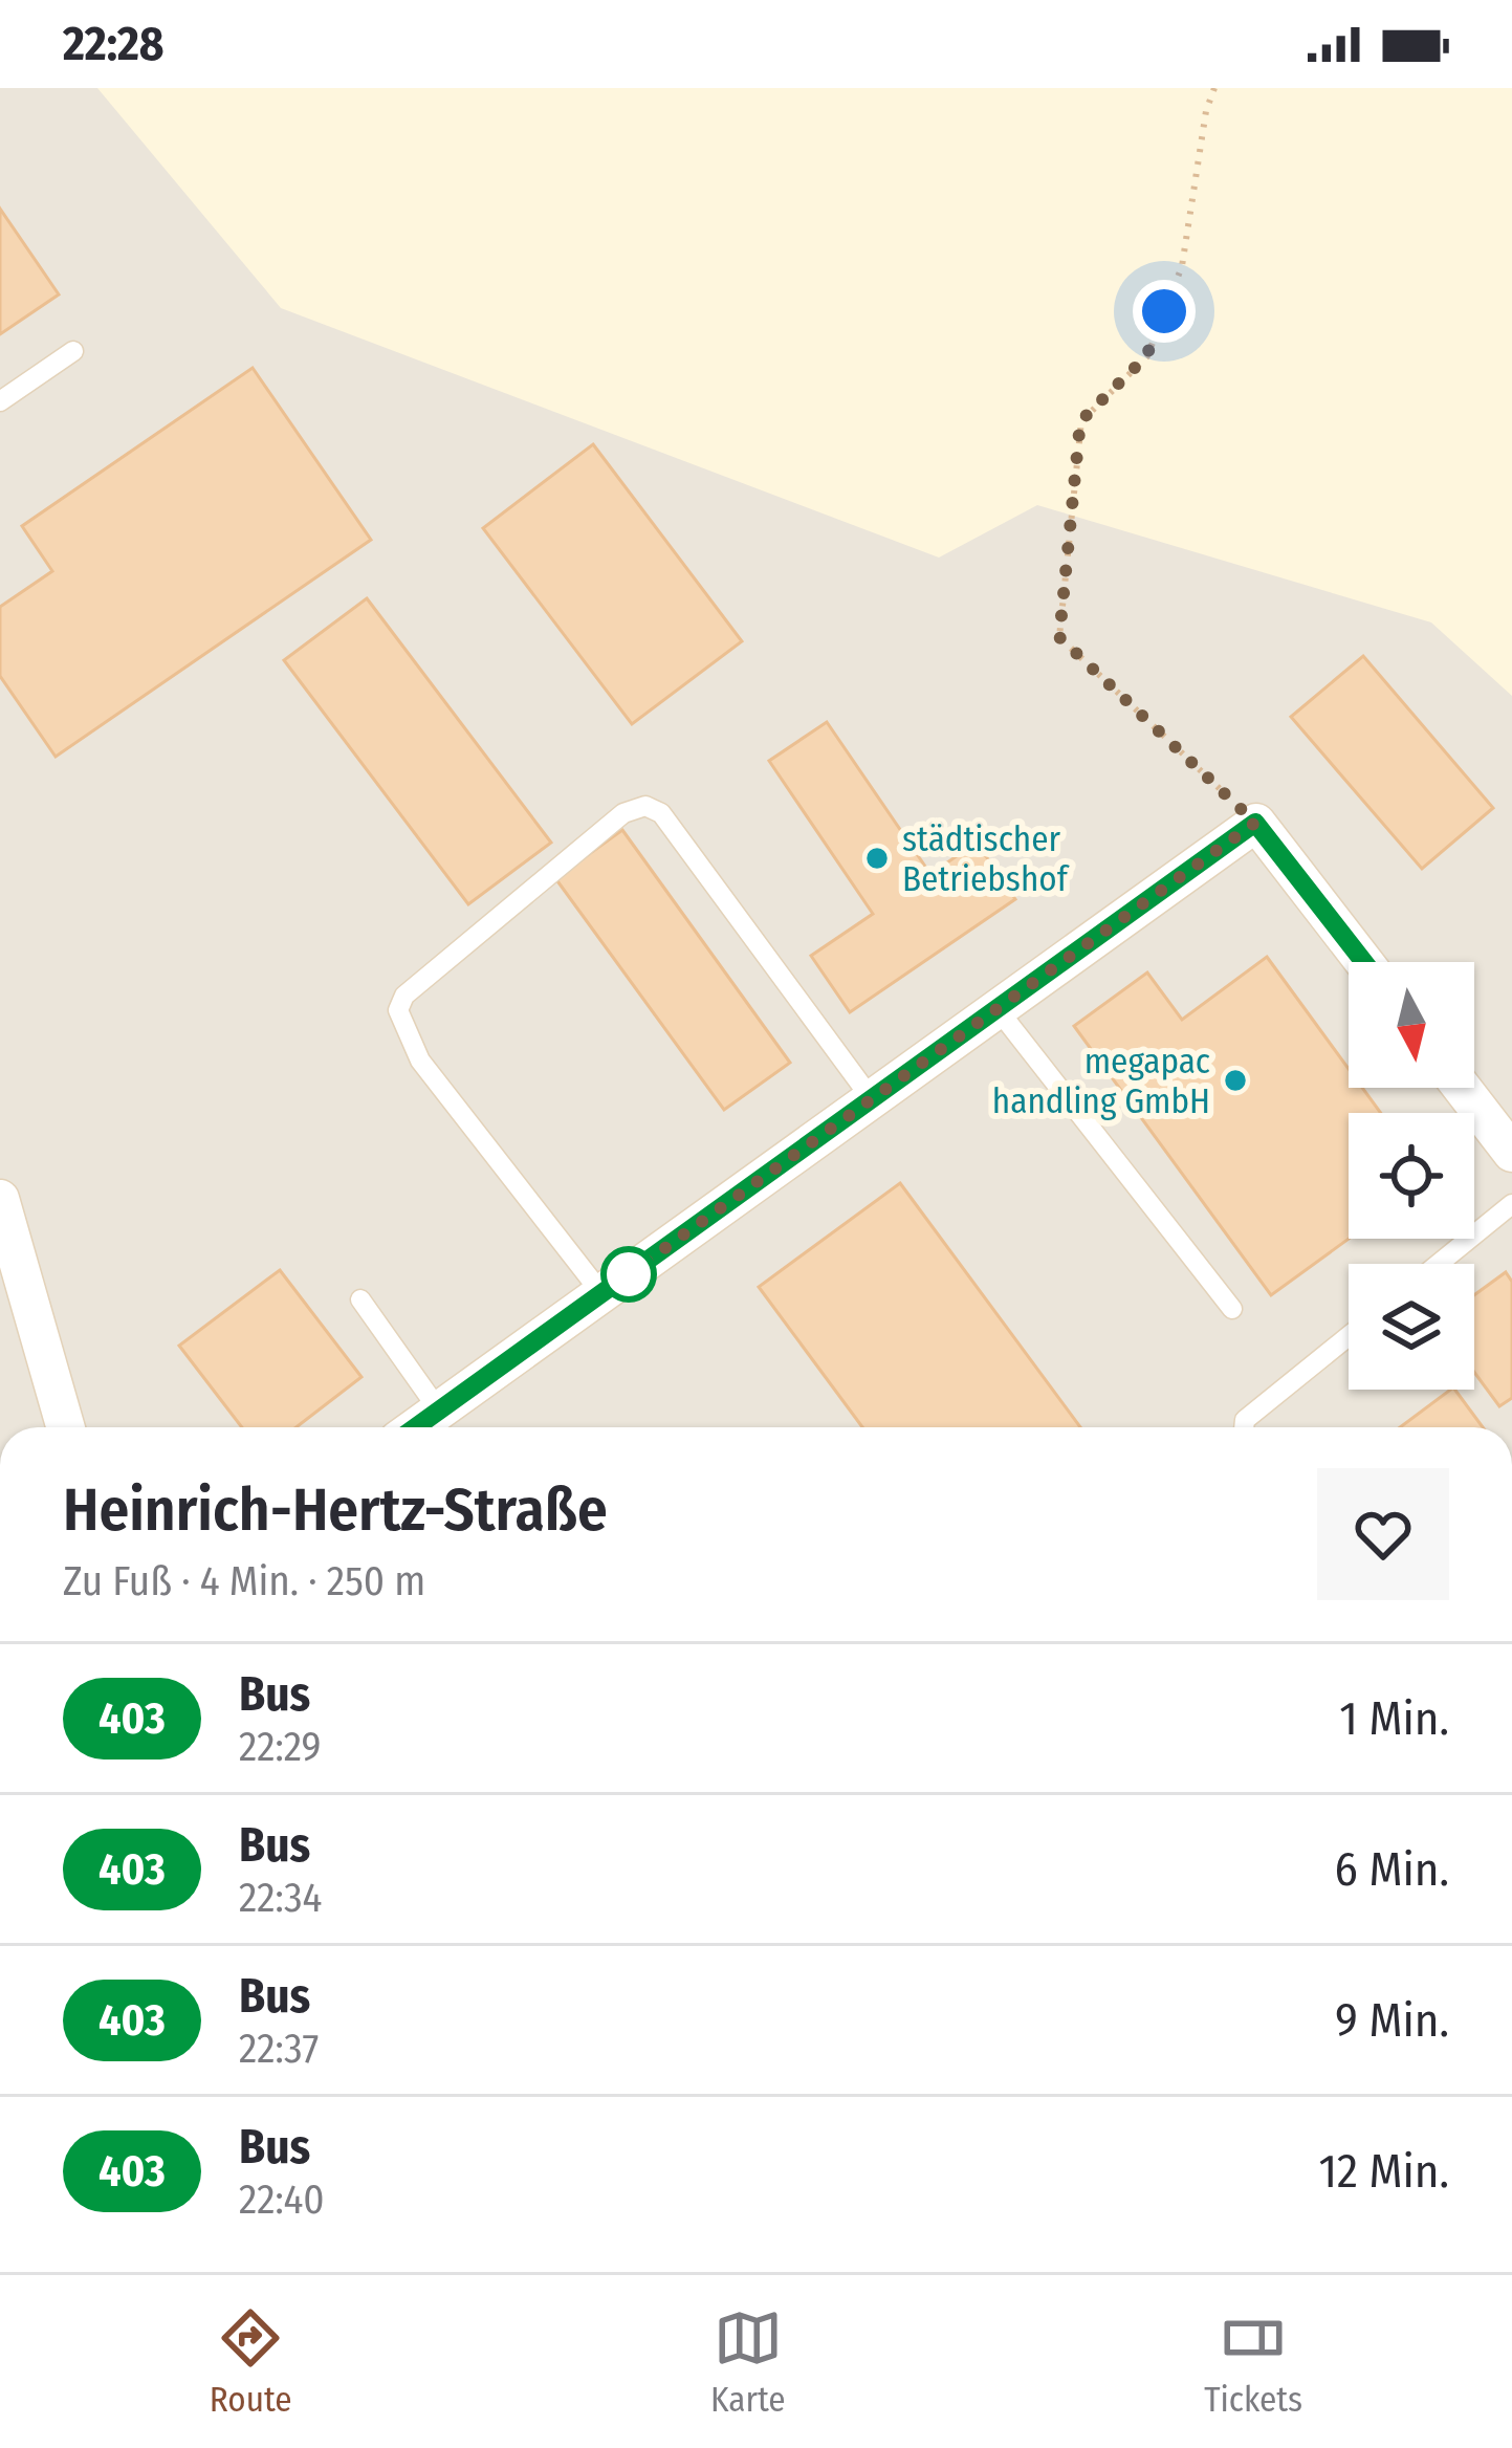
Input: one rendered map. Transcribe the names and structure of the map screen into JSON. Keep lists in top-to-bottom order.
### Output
{
  "places": ["städtischer Betriebshof", "megapac handling GmbH"],
  "lines": ["bus line 403"],
  "north": "bottom",
  "page": {
    "status": "22:28",
    "heading": ["Heinrich-Hertz-Straße", "Zu Fuß · 4 Min. · 250 m"],
    "list": [
      {
        "mark": "403",
        "name": "Bus",
        "note": "22:29",
        "value": "1 Min."
      },
      {
        "mark": "403",
        "name": "Bus",
        "note": "22:34",
        "value": "6 Min."
      },
      {
        "mark": "403",
        "name": "Bus",
        "note": "22:37",
        "value": "9 Min."
      },
      {
        "mark": "403",
        "name": "Bus",
        "note": "22:40",
        "value": "12 Min."
      }
    ],
    "tabs": ["Route", "Karte", "Tickets"]
  }
}
